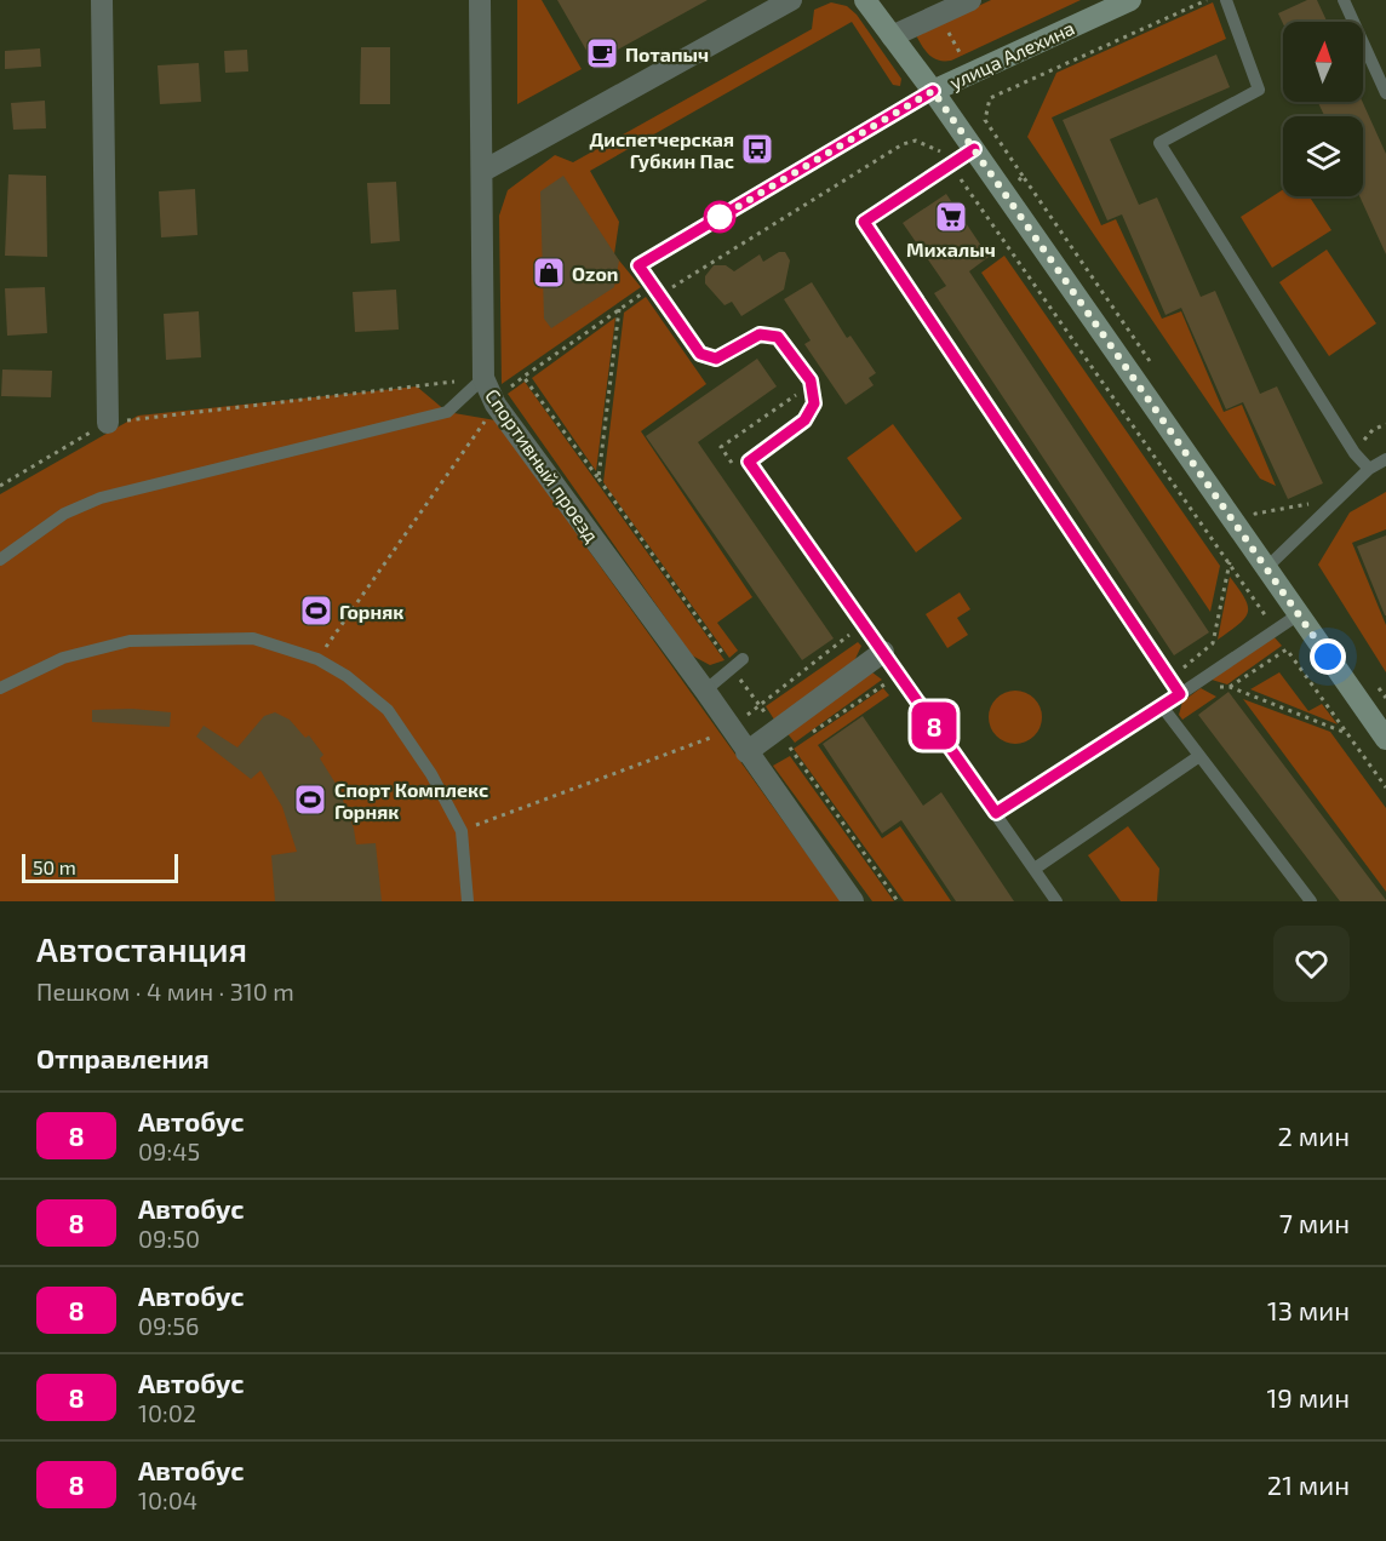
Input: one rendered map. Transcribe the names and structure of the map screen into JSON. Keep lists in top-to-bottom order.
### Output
{
  "streets": {
    "main road": ["улица Алехина"],
    "street": ["Спортивный проезд"]
  },
  "places": {
    "cafe": ["Потапыч"],
    "bus stop": ["Диспетчерская Губкин Пас"],
    "supermarket": ["Михалыч"],
    "shop": ["Ozon"],
    "sports": ["Горняк", "Спорт Комплекс Горняк"]
  },
  "lines": ["bus line 8"],
  "scale_bar": "50 m",
  "north": "top",
  "page": {
    "on_map": "8",
    "scale": "50 m",
    "heading": [
      ["Автостанция", "Пешком · 4 мин · 310 m"],
      "Отправления"
    ],
    "list": [
      {
        "mark": "8",
        "name": "Автобус",
        "note": "09:45",
        "value": "2 мин"
      },
      {
        "mark": "8",
        "name": "Автобус",
        "note": "09:50",
        "value": "7 мин"
      },
      {
        "mark": "8",
        "name": "Автобус",
        "note": "09:56",
        "value": "13 мин"
      },
      {
        "mark": "8",
        "name": "Автобус",
        "note": "10:02",
        "value": "19 мин"
      },
      {
        "mark": "8",
        "name": "Автобус",
        "note": "10:04",
        "value": "21 мин"
      }
    ]
  }
}
